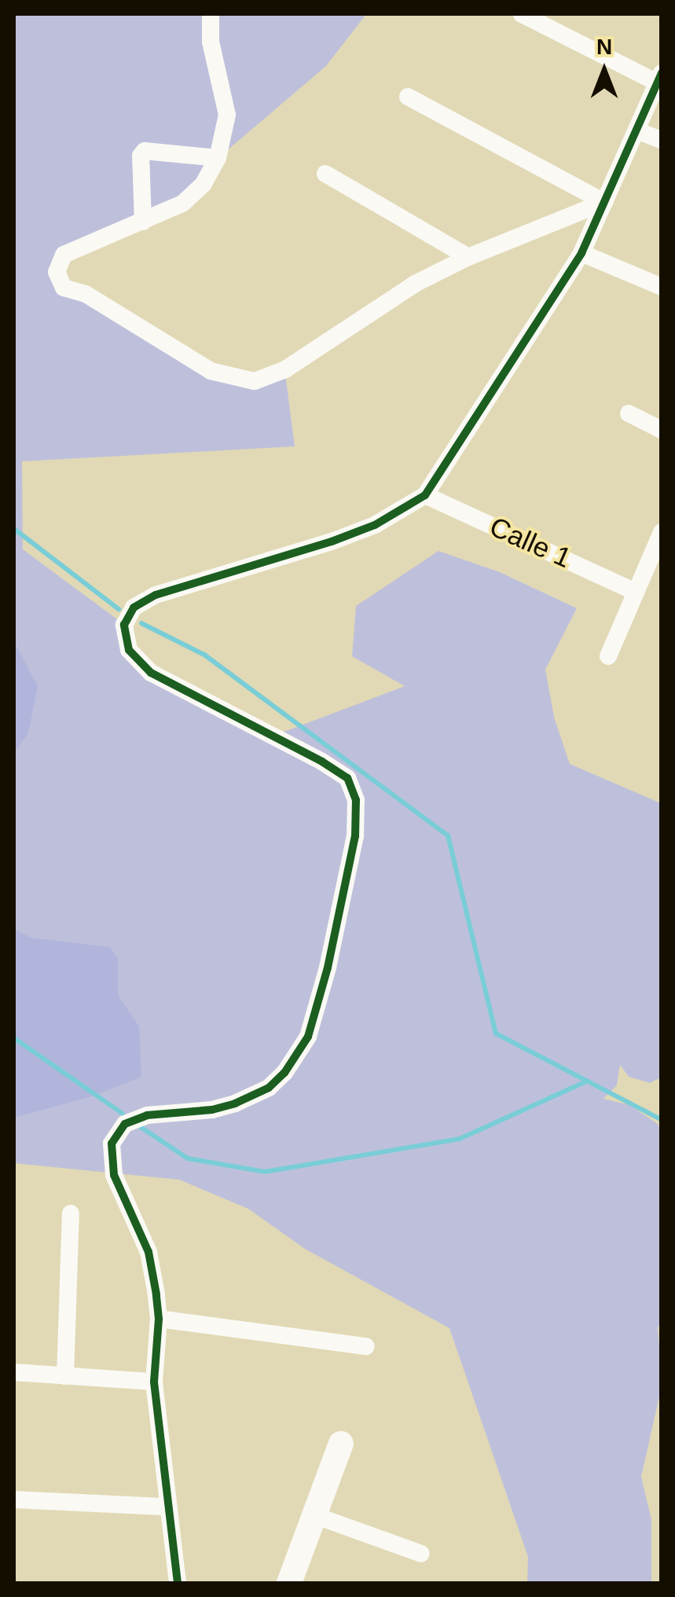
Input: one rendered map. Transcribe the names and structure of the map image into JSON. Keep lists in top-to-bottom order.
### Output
{
  "streets": {
    "street": ["Calle 1"]
  },
  "north": "top"
}
